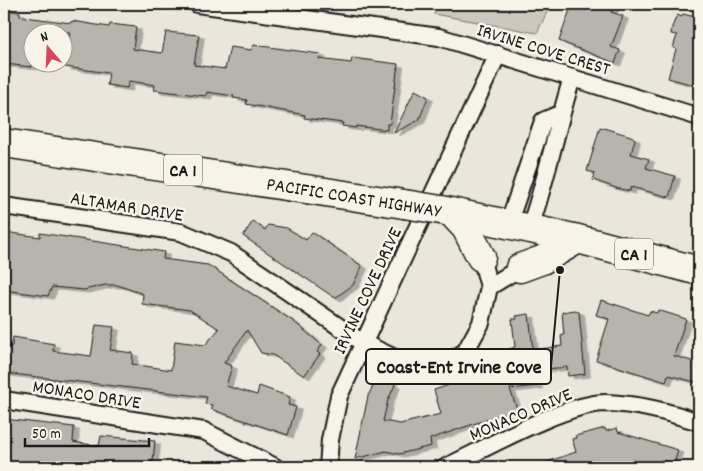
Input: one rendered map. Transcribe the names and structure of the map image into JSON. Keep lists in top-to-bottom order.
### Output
{
  "streets": {
    "highway": ["CA 1", "PACIFIC COAST HIGHWAY"],
    "street": [
      "IRVINE COVE CREST",
      "ALTAMAR DRIVE",
      "IRVINE COVE DRIVE",
      "MONACO DRIVE"
    ]
  },
  "crossings": [
    ["IRVINE COVE CREST", "IRVINE COVE DRIVE"],
    ["ALTAMAR DRIVE", "IRVINE COVE DRIVE"]
  ],
  "places": ["Coast-Ent Irvine Cove"],
  "scale_bar": "50 m",
  "north": "top"
}
